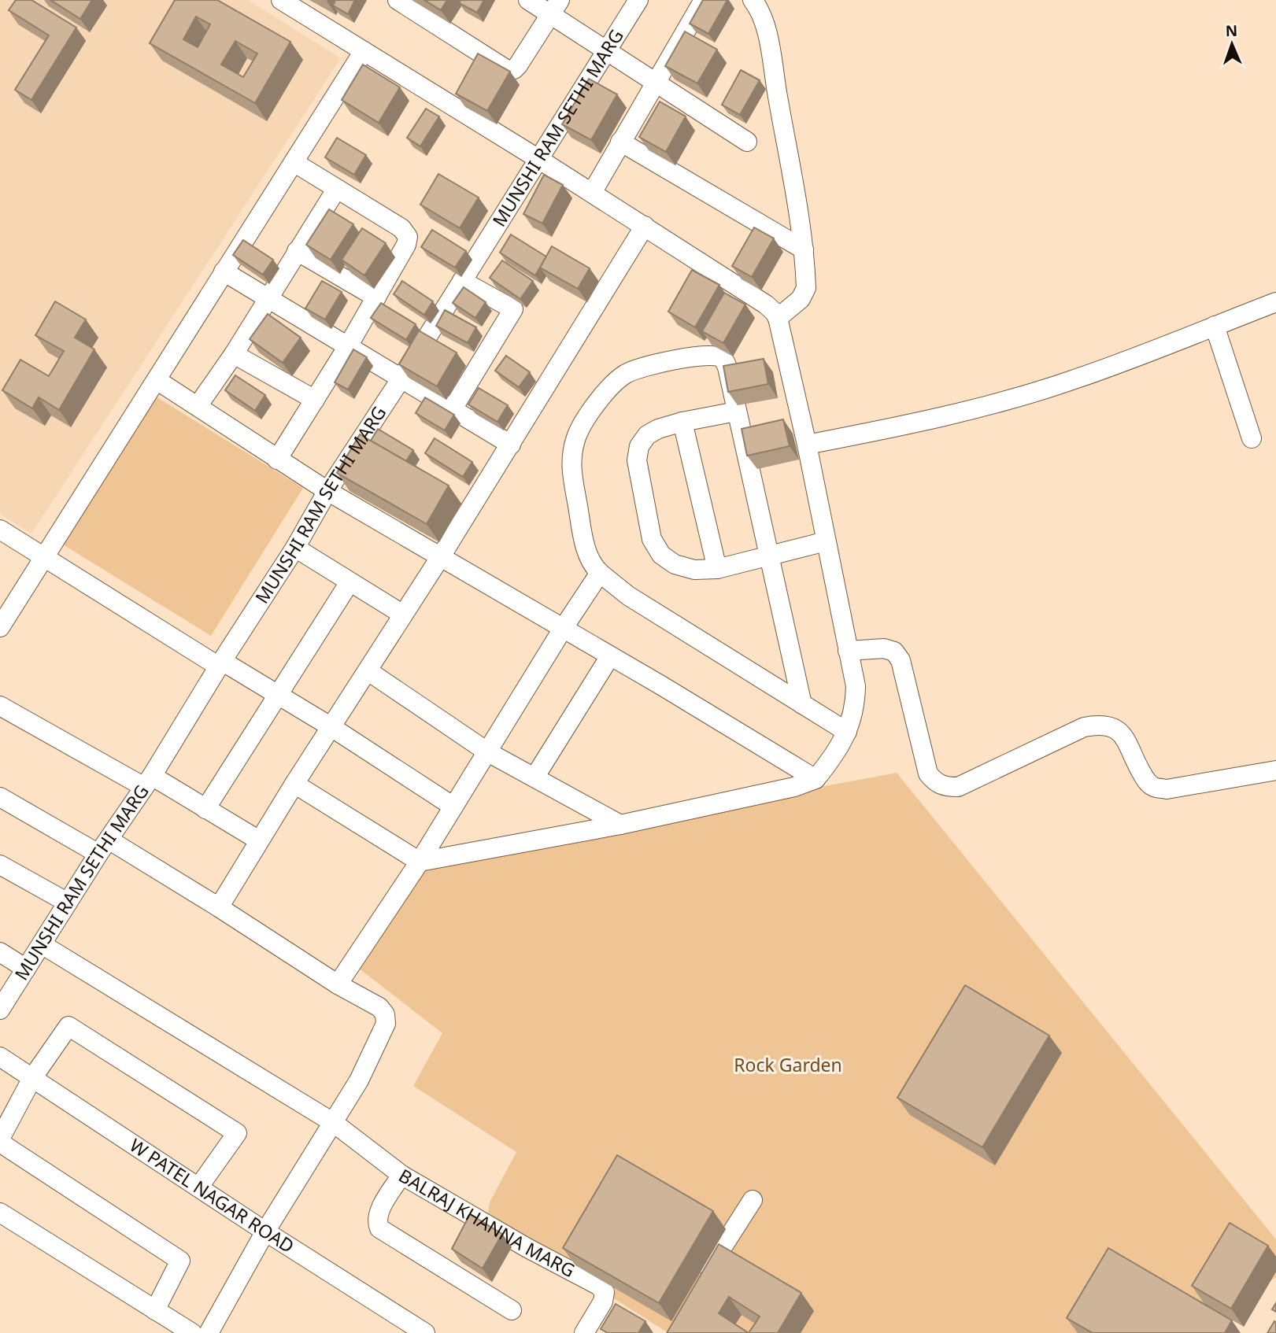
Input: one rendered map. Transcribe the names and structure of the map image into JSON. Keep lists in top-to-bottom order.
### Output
{
  "streets": {
    "street": ["MUNSHI RAM SETHI MARG", "W PATEL NAGAR ROAD", "BALRAJ KHANNA MARG"]
  },
  "crossings": [
    ["MUNSHI RAM SETHI MARG", "BALRAJ KHANNA MARG"]
  ],
  "parks": ["Rock Garden"],
  "north": "top"
}
